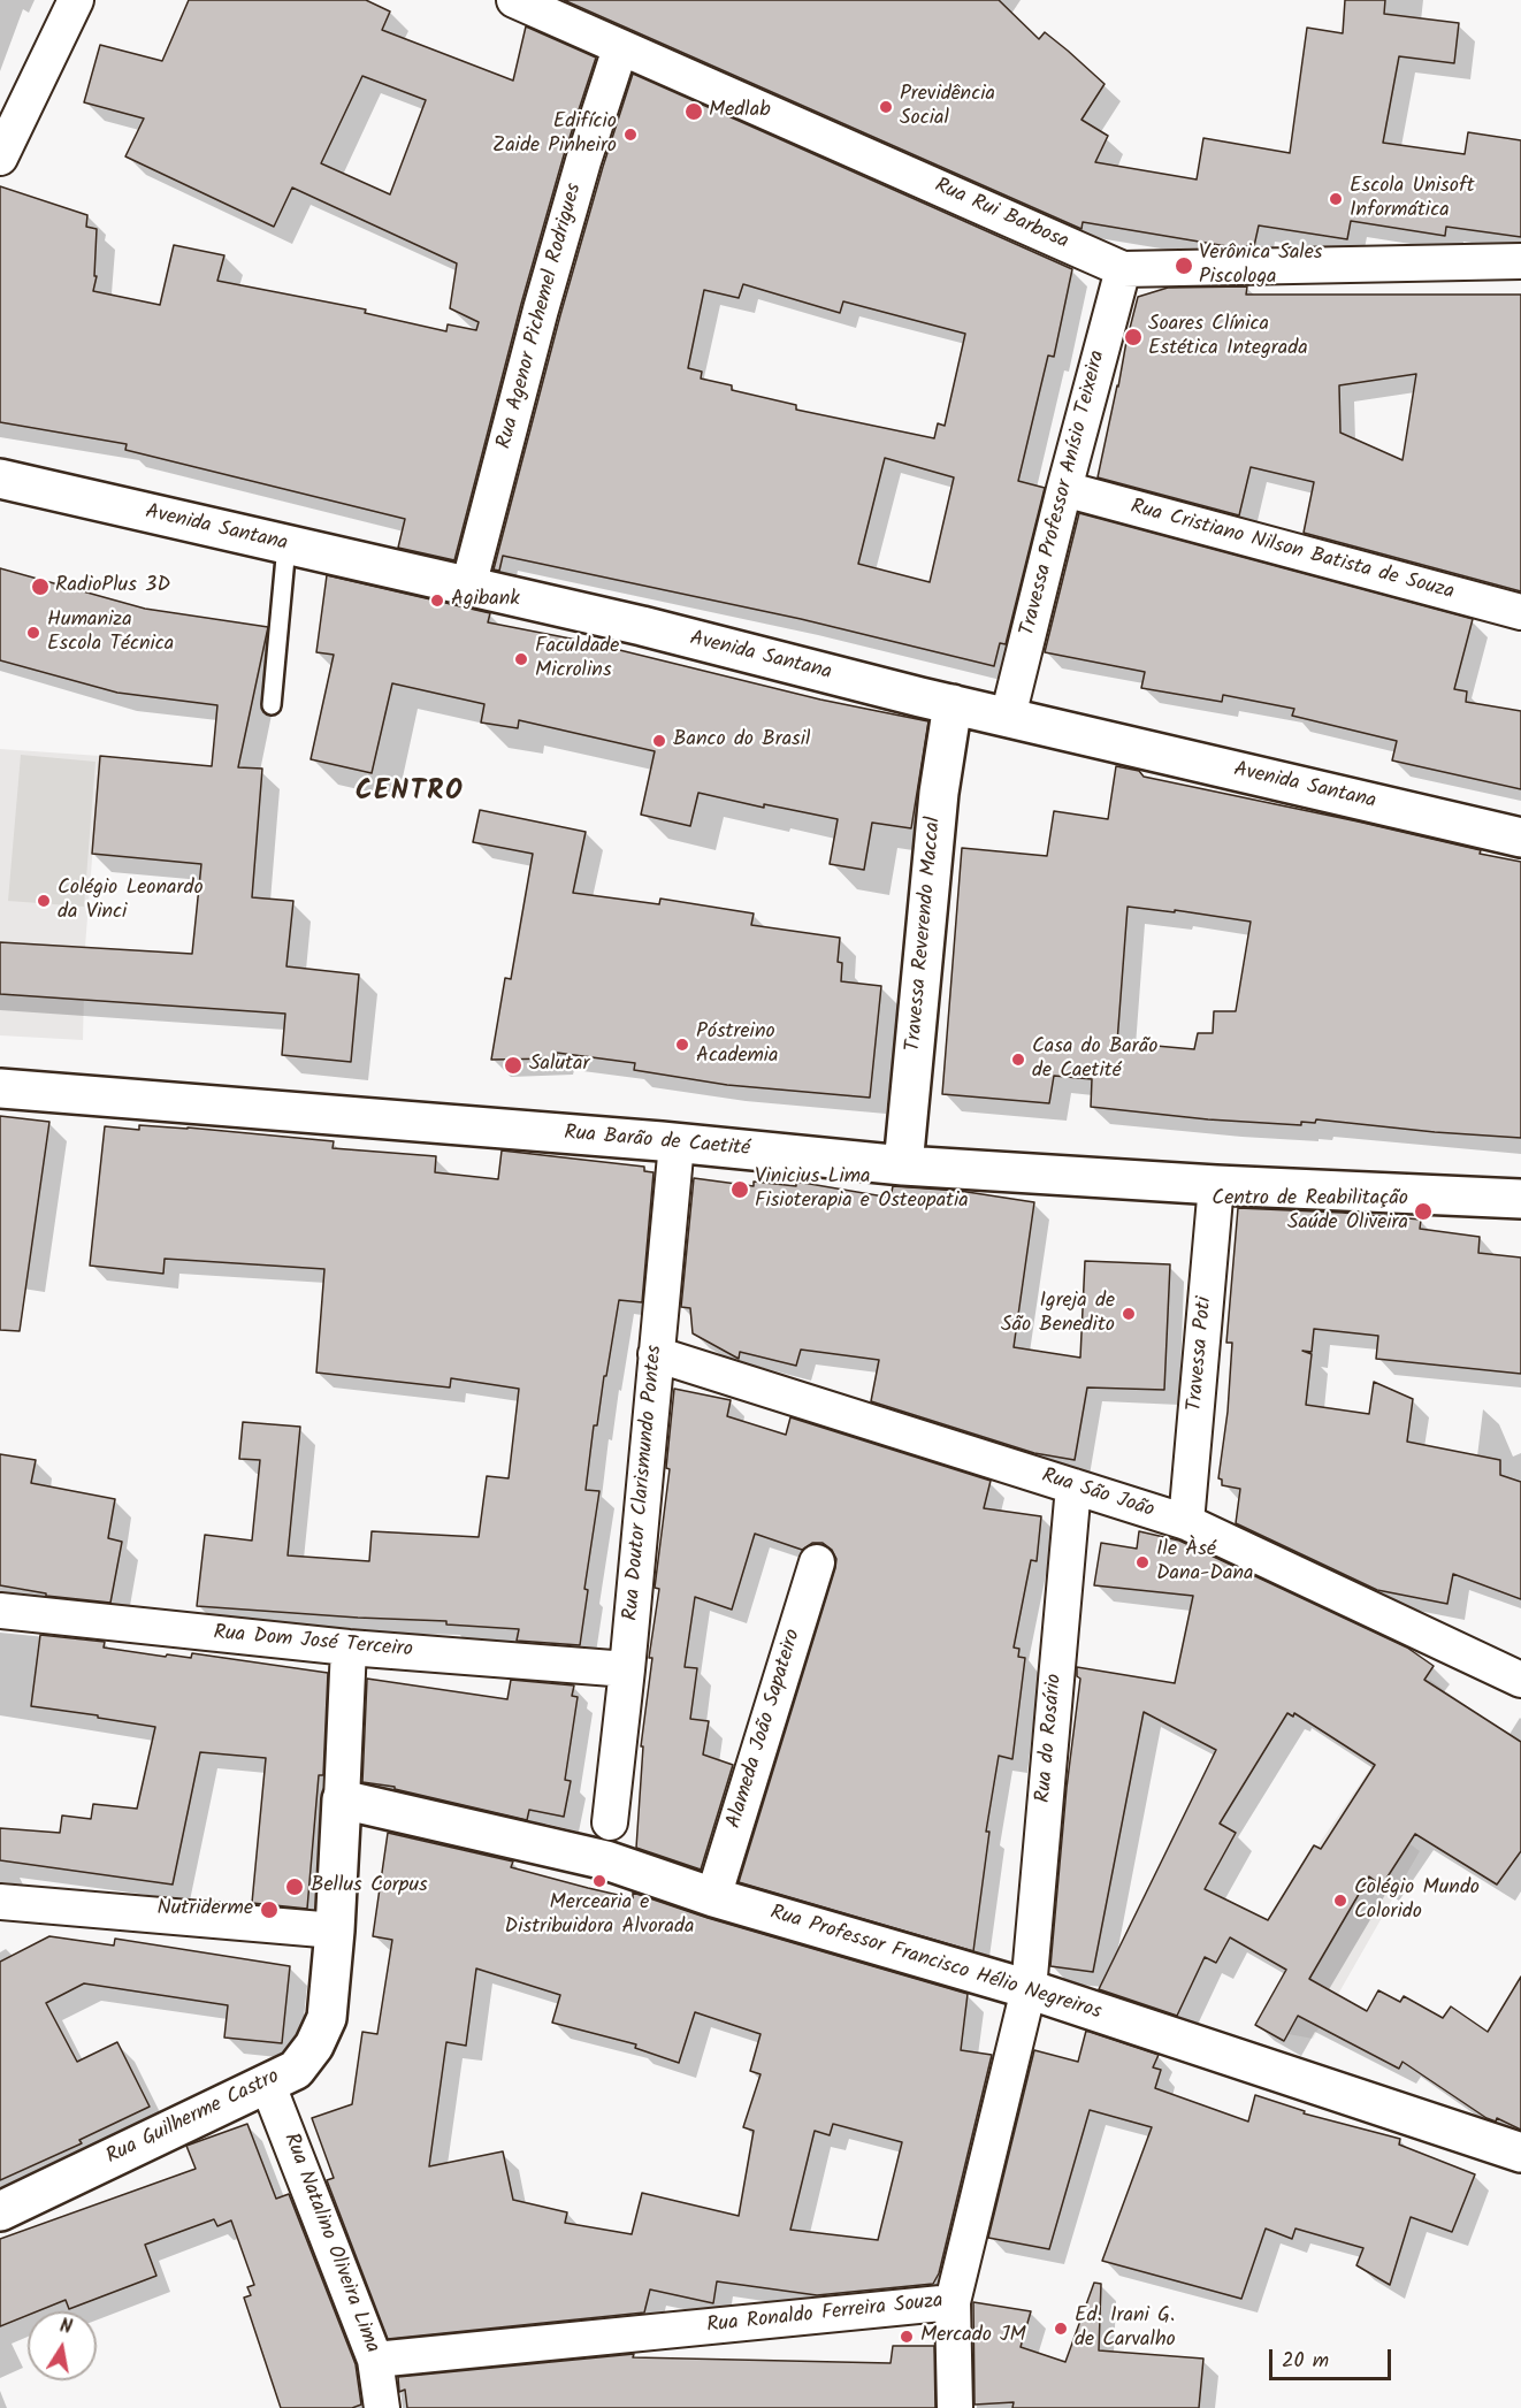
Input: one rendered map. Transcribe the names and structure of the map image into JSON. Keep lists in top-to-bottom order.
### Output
{
  "streets": {
    "main road": [
      "Avenida Santana",
      "Travessa Reverendo Maccal",
      "Rua Barão de Caetité",
      "Rua Professor Francisco Hélio Negreiros",
      "Rua Guilherme Castro"
    ],
    "street": [
      "Rua Rui Barbosa",
      "Rua Agenor Pichemel Rodrigues",
      "Travessa Professor Anísio Teixeira",
      "Rua Cristiano Nilson Batista de Souza",
      "Travessa Poti",
      "Rua Doutor Clarismundo Pontes",
      "Rua São João",
      "Rua Dom José Terceiro",
      "Alameda João Sapateiro",
      "Rua do Rosário",
      "Rua Natalino Oliveira Lima",
      "Rua Ronaldo Ferreira Souza"
    ]
  },
  "crossings": [
    ["Rua Rui Barbosa", "Rua Agenor Pichemel Rodrigues"],
    ["Rua Rui Barbosa", "Travessa Professor Anísio Teixeira"],
    ["Rua Agenor Pichemel Rodrigues", "Avenida Santana"],
    ["Travessa Professor Anísio Teixeira", "Avenida Santana"],
    ["Travessa Professor Anísio Teixeira", "Rua Cristiano Nilson Batista de Souza"],
    ["Avenida Santana", "Travessa Reverendo Maccal"],
    ["Travessa Reverendo Maccal", "Rua Barão de Caetité"],
    ["Rua Barão de Caetité", "Travessa Poti"],
    ["Rua Barão de Caetité", "Rua Doutor Clarismundo Pontes"],
    ["Travessa Poti", "Rua São João"],
    ["Rua Doutor Clarismundo Pontes", "Rua São João"],
    ["Rua Doutor Clarismundo Pontes", "Rua Dom José Terceiro"],
    ["Rua São João", "Rua do Rosário"],
    ["Rua Dom José Terceiro", "Rua Guilherme Castro"],
    ["Alameda João Sapateiro", "Rua Professor Francisco Hélio Negreiros"],
    ["Rua do Rosário", "Rua Professor Francisco Hélio Negreiros"],
    ["Rua do Rosário", "Rua Ronaldo Ferreira Souza"],
    ["Rua Professor Francisco Hélio Negreiros", "Rua Guilherme Castro"],
    ["Rua Professor Francisco Hélio Negreiros", "Rua Ronaldo Ferreira Souza"],
    ["Rua Guilherme Castro", "Rua Natalino Oliveira Lima"],
    ["Rua Natalino Oliveira Lima", "Rua Ronaldo Ferreira Souza"]
  ],
  "districts": ["CENTRO"],
  "places": [
    "Previdência Social",
    "Medlab",
    "Edifício Zaide Pinheiro",
    "Escola Unisoft Informática",
    "Verônica Sales Piscologa",
    "Soares Clínica Estética Integrada",
    "RadioPlus 3D",
    "Agibank",
    "Humaniza Escola Técnica",
    "Faculdade Microlins",
    "Banco do Brasil",
    "Colégio Leonardo da Vinci",
    "Póstreino Academia",
    "Casa do Barão de Caetité",
    "Salutar",
    "Vinicius Lima Fisioterapia e Osteopatia",
    "Centro de Reabilitação Saúde Oliveira",
    "Igreja de São Benedito",
    "Ile Àsé Dana-Dana",
    "Mercearia e Distribuidora Alvorada",
    "Bellus Corpus",
    "Colégio Mundo Colorido",
    "Nutriderme",
    "Ed. Irani G. de Carvalho",
    "Mercado JM"
  ],
  "scale_bar": "20 m",
  "north": "top"
}
